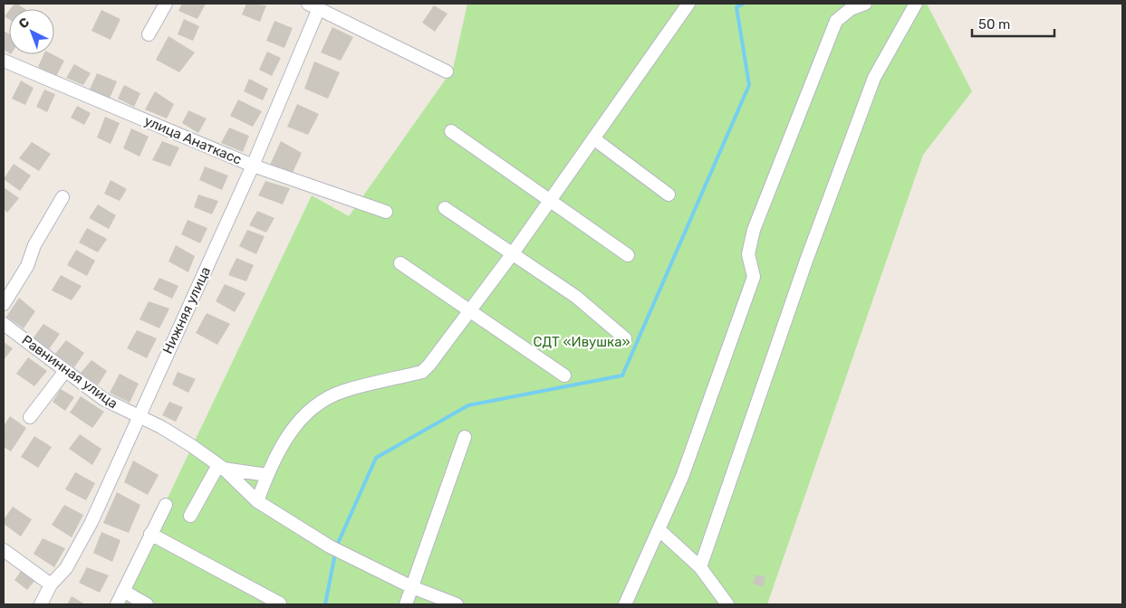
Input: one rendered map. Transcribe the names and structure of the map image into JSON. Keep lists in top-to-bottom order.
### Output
{
  "streets": {
    "street": ["улица Анаткасс", "Нижняя улица", "Равнинная улица"]
  },
  "crossings": [
    ["улица Анаткасс", "Нижняя улица"],
    ["Нижняя улица", "Равнинная улица"]
  ],
  "parks": ["СДТ «Ивушка»"],
  "scale_bar": "50 m",
  "north": "top left"
}
